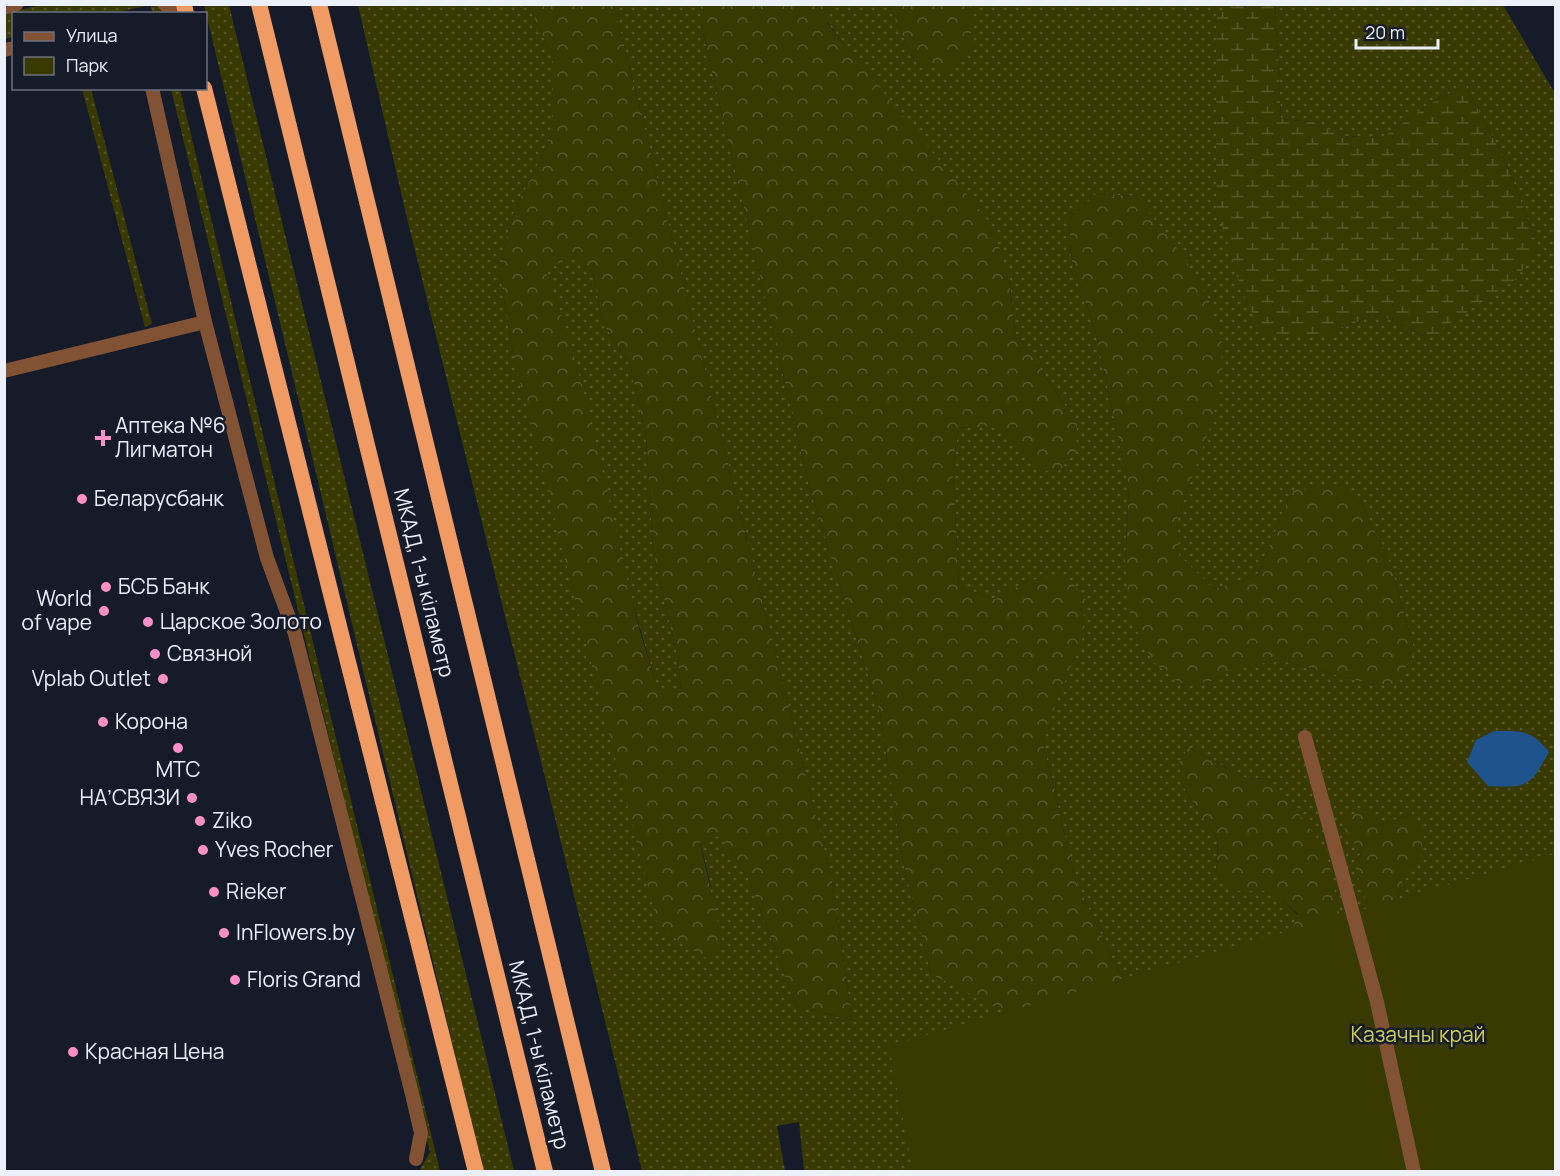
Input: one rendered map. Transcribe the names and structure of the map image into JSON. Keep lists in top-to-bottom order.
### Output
{
  "streets": {
    "highway": ["МКАД, 1-ы кіламетр"]
  },
  "parks": ["Казачны край"],
  "places": {
    "health": ["Аптека №6 Лигматон"],
    "other": [
      "Беларусбанк",
      "БСБ Банк",
      "World of vape",
      "Царское Золото",
      "Связной",
      "Vplab Outlet",
      "Корона",
      "МТС",
      "НАʼСВЯЗИ",
      "Ziko",
      "Yves Rocher",
      "Rieker",
      "InFlowers.by",
      "Floris Grand",
      "Красная Цена"
    ]
  },
  "legend": ["Улица", "Парк"],
  "scale_bar": "20 m"
}
